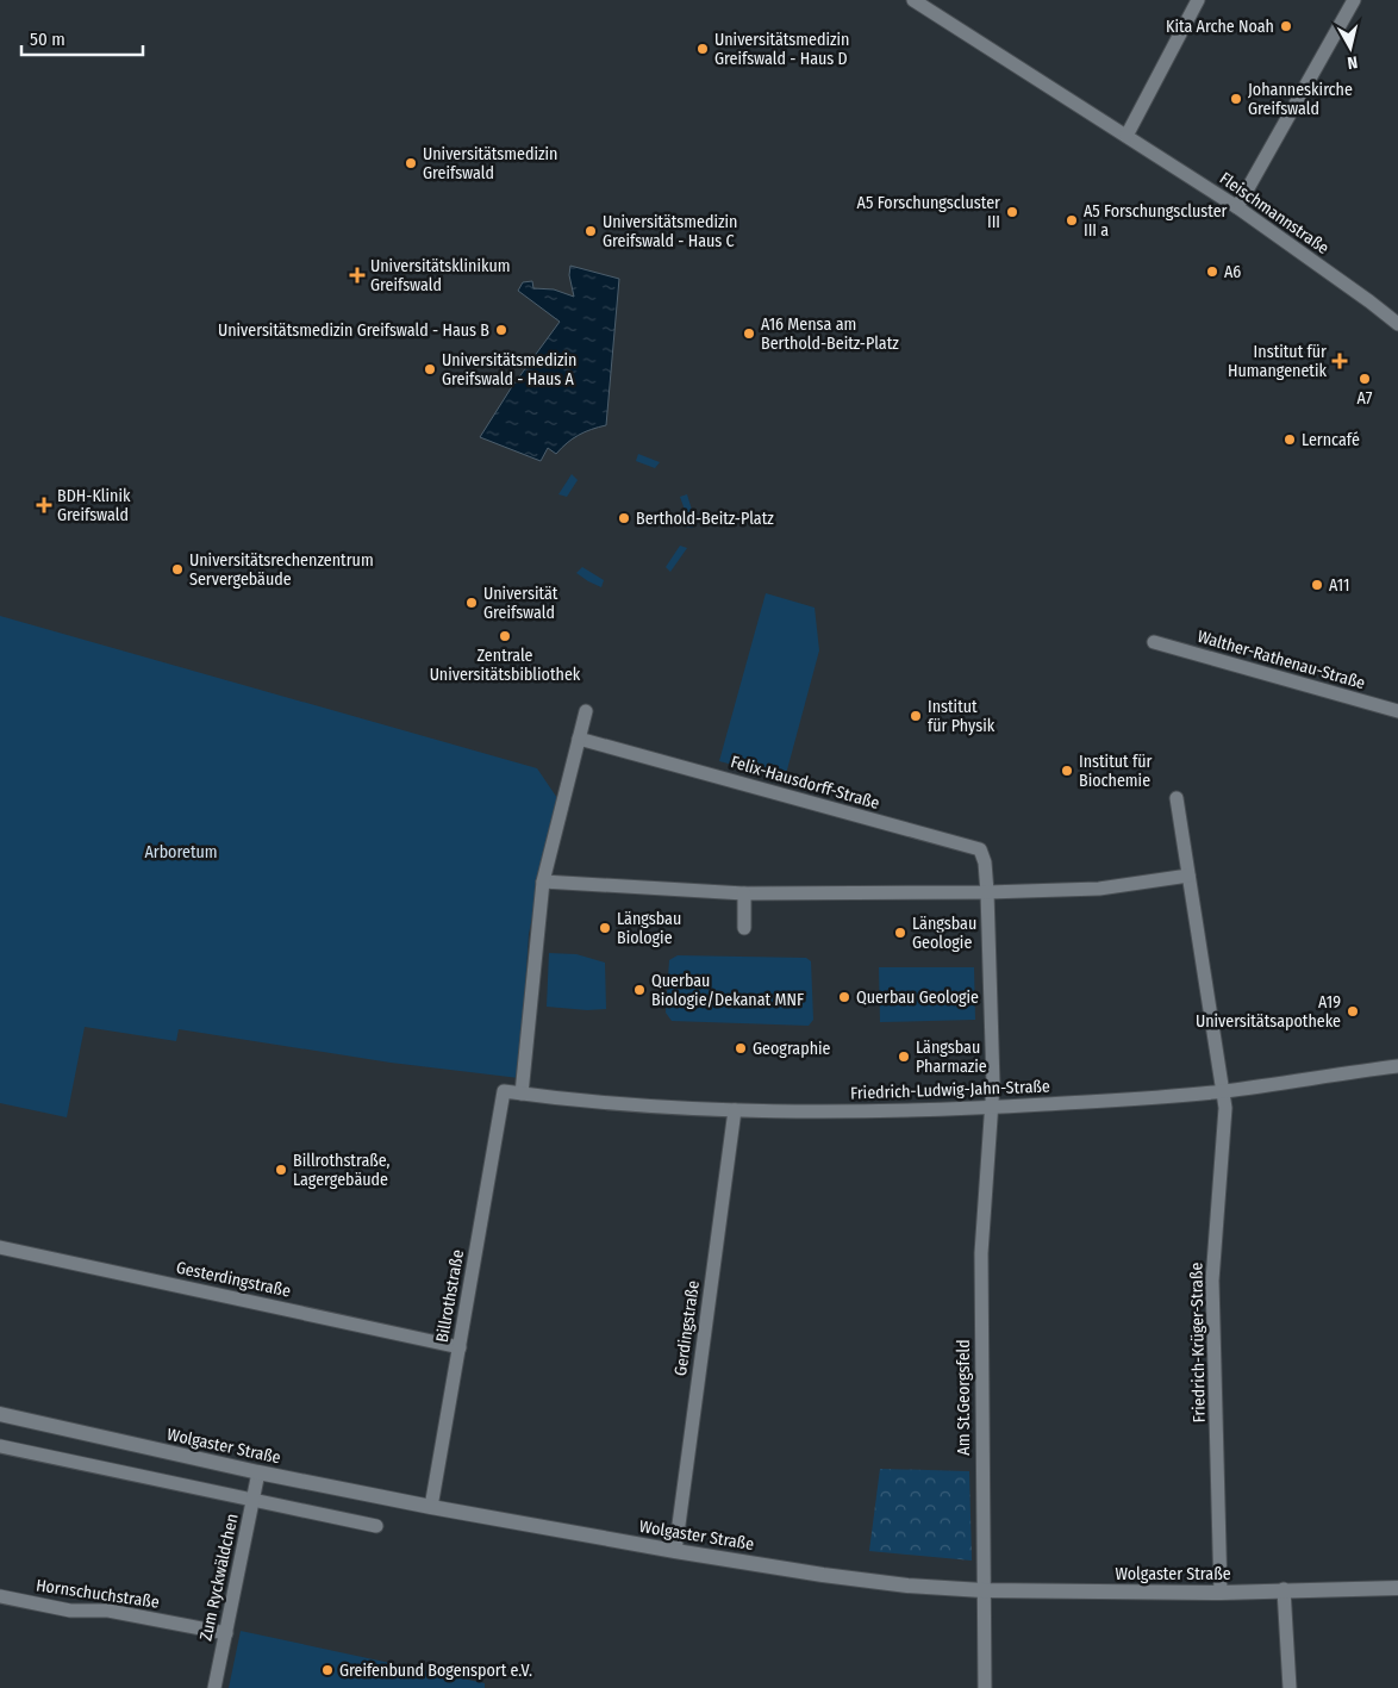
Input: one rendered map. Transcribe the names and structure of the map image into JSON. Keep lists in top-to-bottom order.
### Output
{
  "streets": {
    "main road": ["Wolgaster Straße"],
    "street": [
      "Fleischmannstraße",
      "Walther-Rathenau-Straße",
      "Felix-Hausdorff-Straße",
      "Friedrich-Ludwig-Jahn-Straße",
      "Gesterdingstraße",
      "Billrothstraße",
      "Gerdingstraße",
      "Friedrich-Krüger-Straße",
      "Am St.Georgsfeld",
      "Zum Ryckwäldchen",
      "Hornschuchstraße"
    ]
  },
  "crossings": [
    ["Felix-Hausdorff-Straße", "Friedrich-Ludwig-Jahn-Straße"],
    ["Felix-Hausdorff-Straße", "Am St.Georgsfeld"],
    ["Friedrich-Ludwig-Jahn-Straße", "Billrothstraße"],
    ["Friedrich-Ludwig-Jahn-Straße", "Gerdingstraße"],
    ["Friedrich-Ludwig-Jahn-Straße", "Friedrich-Krüger-Straße"],
    ["Friedrich-Ludwig-Jahn-Straße", "Am St.Georgsfeld"],
    ["Gesterdingstraße", "Billrothstraße"],
    ["Billrothstraße", "Wolgaster Straße"],
    ["Gerdingstraße", "Wolgaster Straße"],
    ["Friedrich-Krüger-Straße", "Wolgaster Straße"],
    ["Am St.Georgsfeld", "Wolgaster Straße"],
    ["Wolgaster Straße", "Zum Ryckwäldchen"],
    ["Zum Ryckwäldchen", "Hornschuchstraße"]
  ],
  "parks": ["Arboretum"],
  "places": {
    "other": [
      "Kita Arche Noah",
      "Universitätsmedizin Greifswald - Haus D",
      "Johanneskirche Greifswald",
      "Universitätsmedizin Greifswald",
      "A5 Forschungscluster III",
      "A5 Forschungscluster III a",
      "Universitätsmedizin Greifswald - Haus C",
      "A6",
      "Universitätsmedizin Greifswald - Haus B",
      "A16 Mensa am Berthold-Beitz-Platz",
      "Universitätsmedizin Greifswald - Haus A",
      "A7",
      "Lerncafé",
      "Berthold-Beitz-Platz",
      "Universitätsrechenzentrum Servergebäude",
      "A11",
      "Universität Greifswald",
      "Zentrale Universitätsbibliothek",
      "Institut für Physik",
      "Institut für Biochemie",
      "Längsbau Biologie",
      "Längsbau Geologie",
      "Querbau Biologie/Dekanat MNF",
      "Querbau Geologie",
      "A19 Universitätsapotheke",
      "Geographie",
      "Längsbau Pharmazie",
      "Billrothstraße, Lagergebäude",
      "Greifenbund Bogensport e.V."
    ],
    "health": ["Universitätsklinikum Greifswald", "Institut für Humangenetik", "BDH-Klinik Greifswald"]
  },
  "scale_bar": "50 m",
  "north": "bottom"
}
